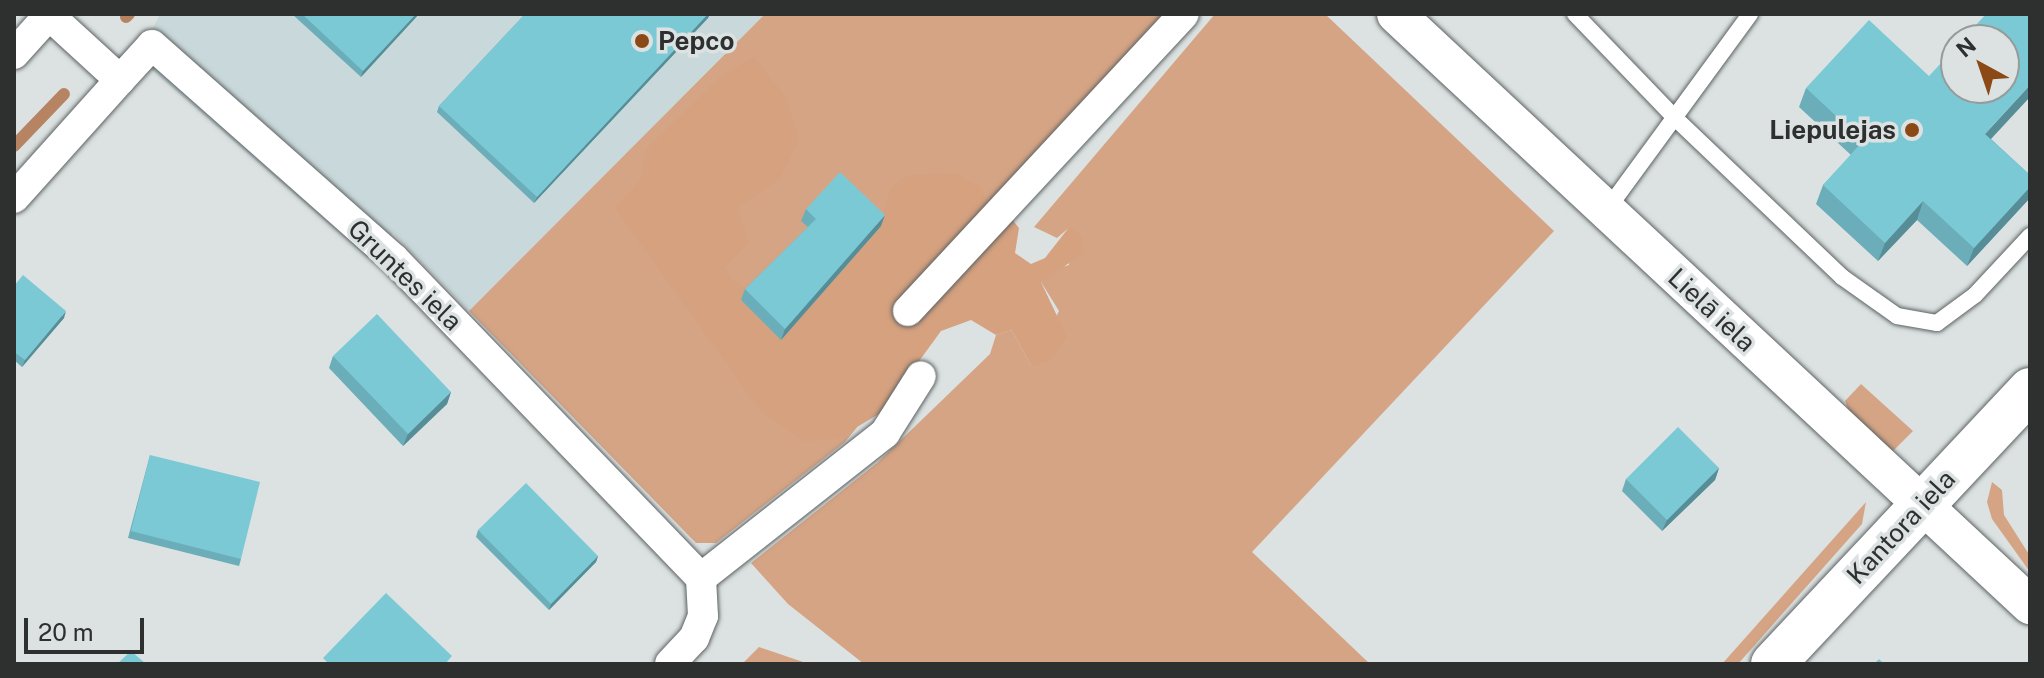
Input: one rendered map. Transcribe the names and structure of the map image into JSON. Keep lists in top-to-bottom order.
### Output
{
  "streets": {
    "main road": ["Kantora iela"],
    "street": ["Gruntes iela", "Lielā iela"]
  },
  "crossings": [
    ["Lielā iela", "Kantora iela"]
  ],
  "places": ["Pepco", "Liepulejas"],
  "scale_bar": "20 m",
  "north": "top left"
}
